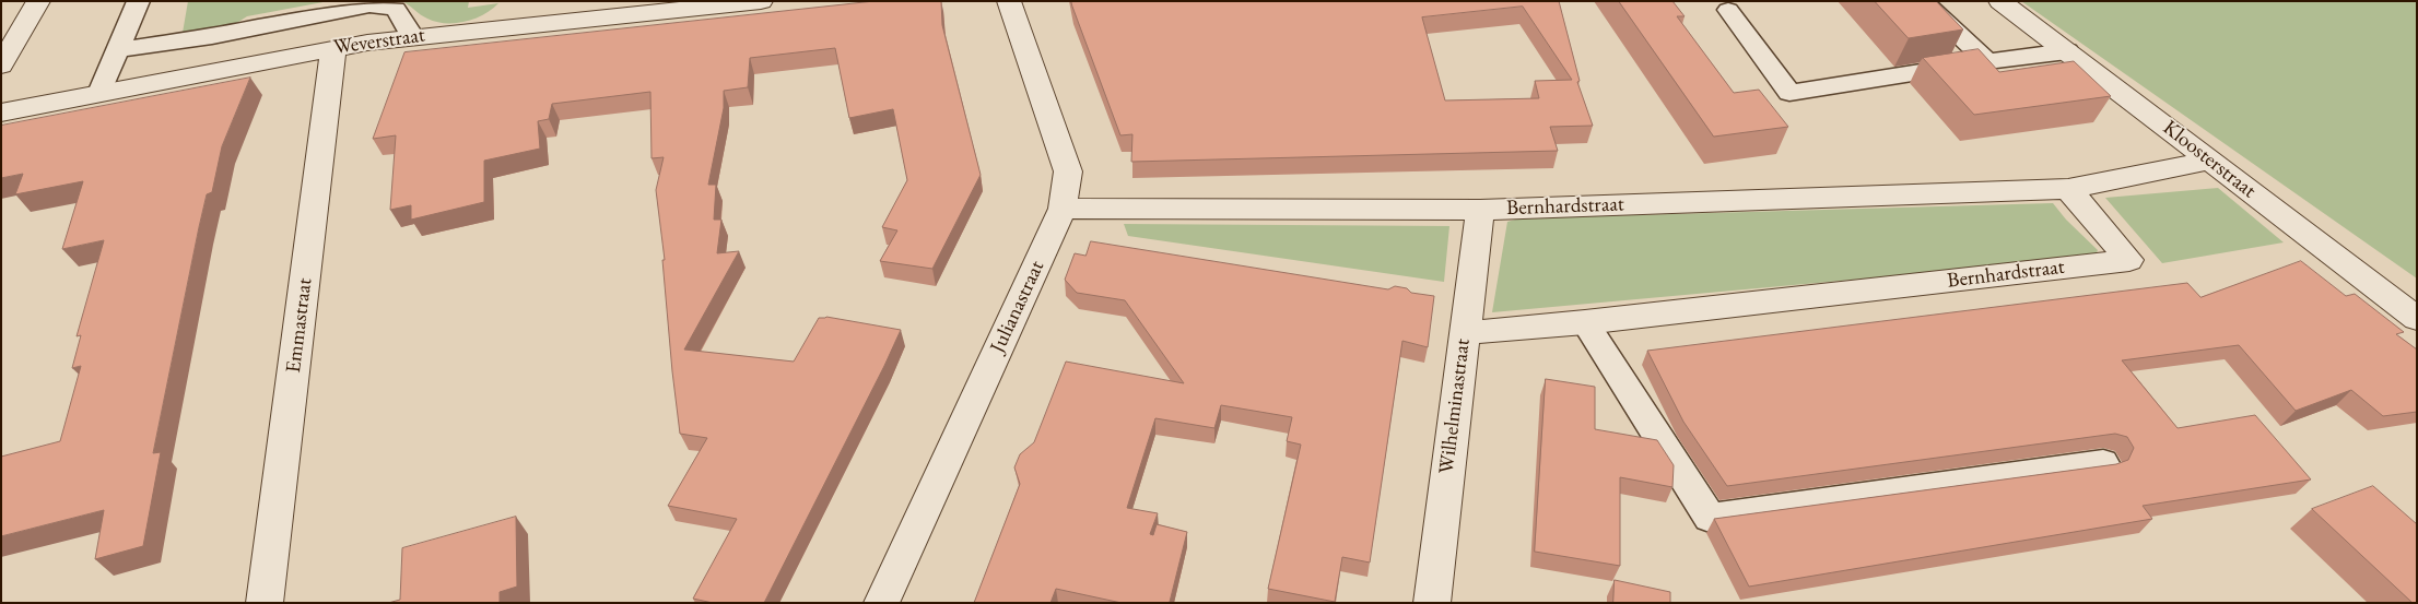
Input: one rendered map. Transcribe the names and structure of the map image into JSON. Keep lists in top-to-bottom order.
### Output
{
  "streets": {
    "street": [
      "Weverstraat",
      "Kloosterstraat",
      "Bernhardstraat",
      "Julianastraat",
      "Emmastraat",
      "Wilhelminastraat"
    ]
  },
  "crossings": [
    ["Weverstraat", "Emmastraat"],
    ["Kloosterstraat", "Bernhardstraat"],
    ["Bernhardstraat", "Julianastraat"],
    ["Bernhardstraat", "Wilhelminastraat"]
  ]
}
